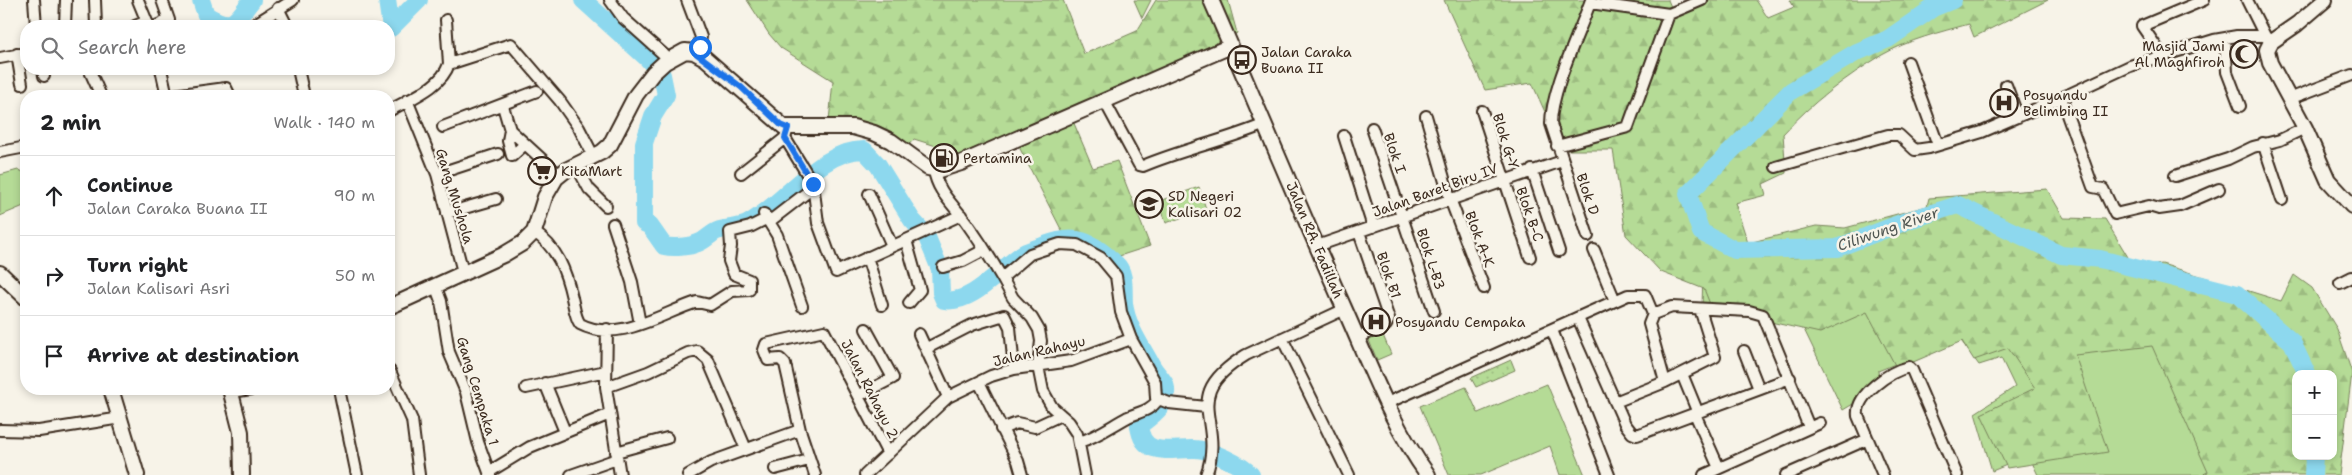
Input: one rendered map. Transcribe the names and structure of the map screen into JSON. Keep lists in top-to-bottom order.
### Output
{
  "streets": {
    "street": [
      "Blok G-Y",
      "Blok I",
      "Jalan Baret Biru IV",
      "Blok D",
      "Gang Mushola",
      "Blok B-C",
      "Blok A-K",
      "Jalan RA. Fadillah",
      "Blok L-B3",
      "Blok B1",
      "Jalan Rahayu",
      "Jalan Rahayu 2",
      "Gang Cempaka 1"
    ]
  },
  "crossings": [
    ["Blok G-Y", "Jalan Baret Biru IV"],
    ["Blok G-Y", "Blok B-C"],
    ["Blok I", "Jalan Baret Biru IV"],
    ["Blok I", "Blok L-B3"],
    ["Jalan Baret Biru IV", "Blok D"],
    ["Jalan Baret Biru IV", "Blok B-C"],
    ["Jalan Baret Biru IV", "Blok A-K"],
    ["Jalan Baret Biru IV", "Jalan RA. Fadillah"],
    ["Jalan Baret Biru IV", "Blok L-B3"],
    ["Jalan Baret Biru IV", "Blok B1"],
    ["Jalan RA. Fadillah", "Blok B1"],
    ["Jalan Rahayu", "Jalan Rahayu 2"]
  ],
  "water": ["Ciliwung River"],
  "places": {
    "mosque": ["Masjid Jami Al Maghfiroh"],
    "bus stop": ["Jalan Caraka Buana II"],
    "hospital": ["Posyandu Belimbing II", "Posyandu Cempaka"],
    "fuel station": ["Pertamina"],
    "supermarket": ["KitaMart"],
    "school or university": ["SD Negeri Kalisari 02"]
  },
  "page": {
    "search": "Search here",
    "heading": ["2 min", "Walk · 140 m"],
    "list": [
      ["Continue", "Jalan Caraka Buana II", "90 m"],
      ["Turn right", "Jalan Kalisari Asri", "50 m"],
      "Arrive at destination"
    ],
    "map_buttons": ["+", "−"]
  }
}
